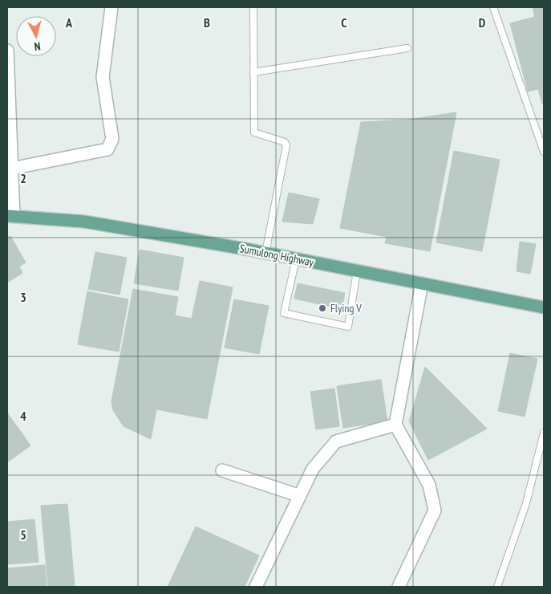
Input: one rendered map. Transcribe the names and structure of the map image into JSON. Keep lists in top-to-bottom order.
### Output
{
  "streets": {
    "main road": ["Sumulong Highway"]
  },
  "places": ["Flying V"],
  "north": "bottom",
  "grid": {
    "columns": [
      "A",
      "B",
      "C",
      "D"
    ],
    "rows": [
      "2",
      "3",
      "4",
      "5"
    ]
  }
}
